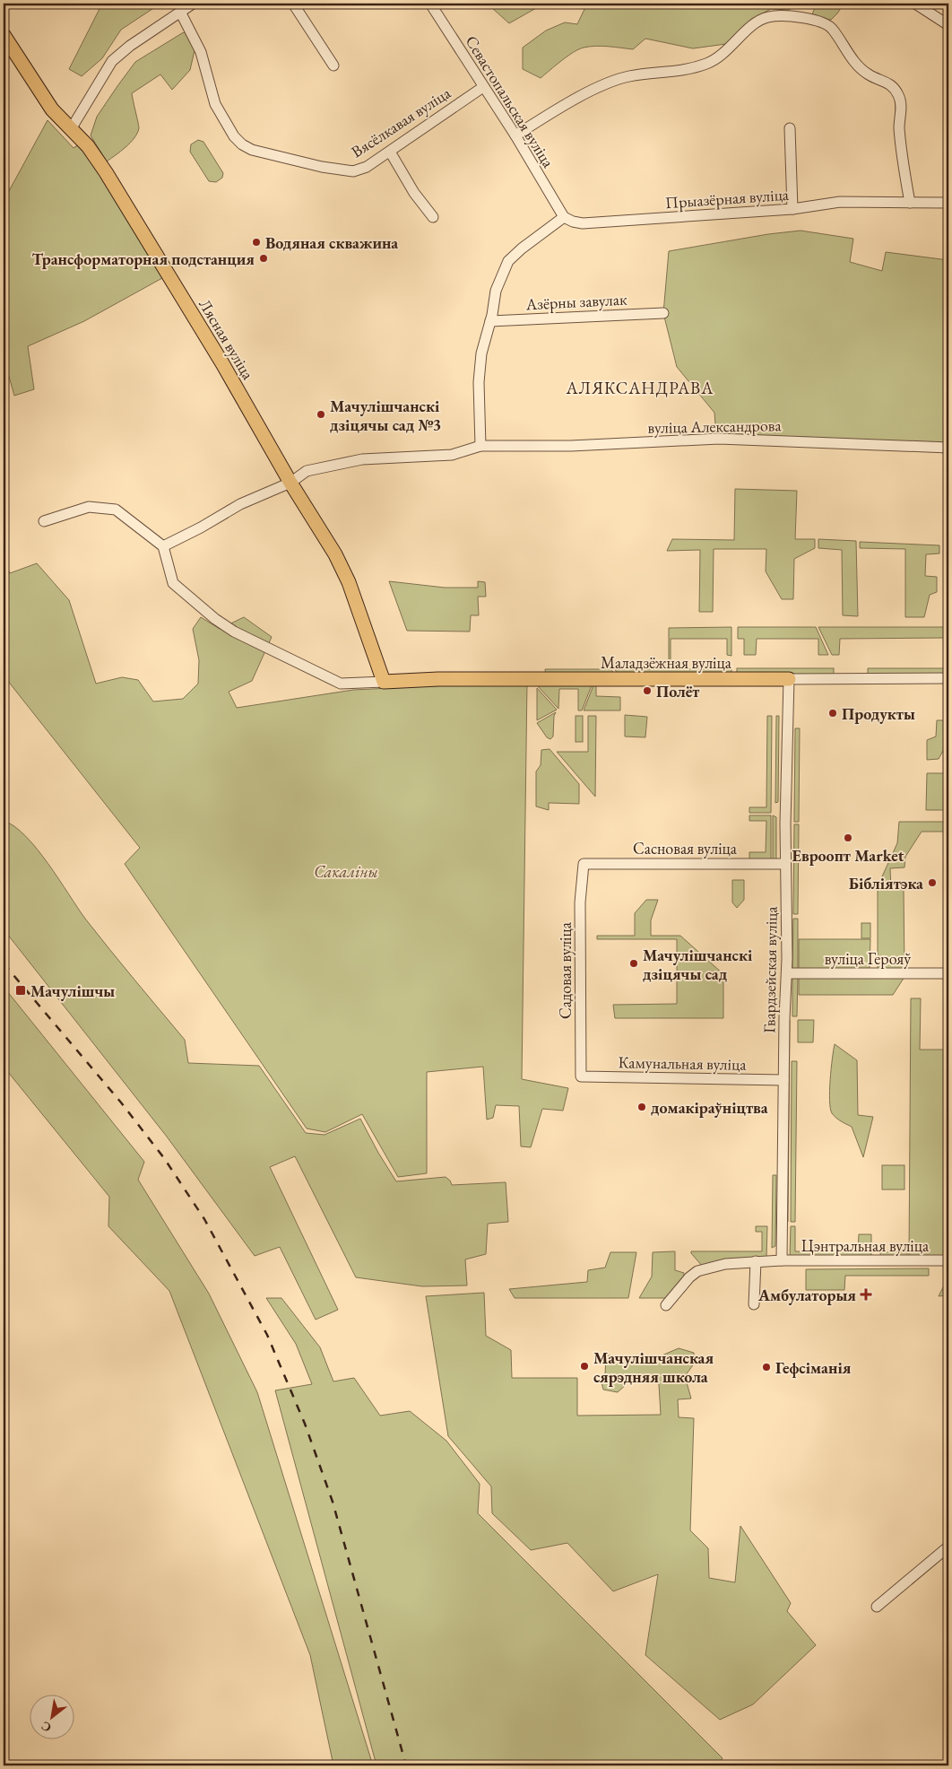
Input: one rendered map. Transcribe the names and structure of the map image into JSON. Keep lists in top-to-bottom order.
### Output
{
  "streets": {
    "main road": ["Лясная вуліца", "Маладзёжная вуліца"],
    "street": [
      "Севастопальская вуліца",
      "Вясёлкавая вуліца",
      "Прыазёрная вуліца",
      "Азёрны завулак",
      "вуліца Александрова",
      "Сасновая вуліца",
      "вуліца Герояў",
      "Гвардзейская вуліца",
      "Садовая вуліца",
      "Камунальная вуліца",
      "Цэнтральная вуліца"
    ]
  },
  "crossings": [
    ["Севастопальская вуліца", "Вясёлкавая вуліца"],
    ["Севастопальская вуліца", "Прыазёрная вуліца"],
    ["Лясная вуліца", "вуліца Александрова"],
    ["Лясная вуліца", "Маладзёжная вуліца"],
    ["Маладзёжная вуліца", "Гвардзейская вуліца"],
    ["Сасновая вуліца", "Гвардзейская вуліца"],
    ["Сасновая вуліца", "Садовая вуліца"],
    ["вуліца Герояў", "Гвардзейская вуліца"],
    ["Гвардзейская вуліца", "Камунальная вуліца"],
    ["Гвардзейская вуліца", "Цэнтральная вуліца"],
    ["Садовая вуліца", "Камунальная вуліца"]
  ],
  "districts": ["АЛЯКСАНДРАВА"],
  "parks": ["Сакаліны"],
  "places": {
    "other": [
      "Водяная скважина",
      "Трансформаторная подстанция",
      "Мачулішчанскі дзіцячы сад №3",
      "Полёт",
      "Продукты",
      "Евроопт Market",
      "Бібліятэка",
      "Мачулішчанскі дзіцячы сад",
      "домакіраўніцтва",
      "Мачулішчанская сярэдняя школа",
      "Гефсіманія"
    ],
    "transit": ["Мачулішчы"],
    "health": ["Амбулаторыя"]
  },
  "north": "bottom left"
}
